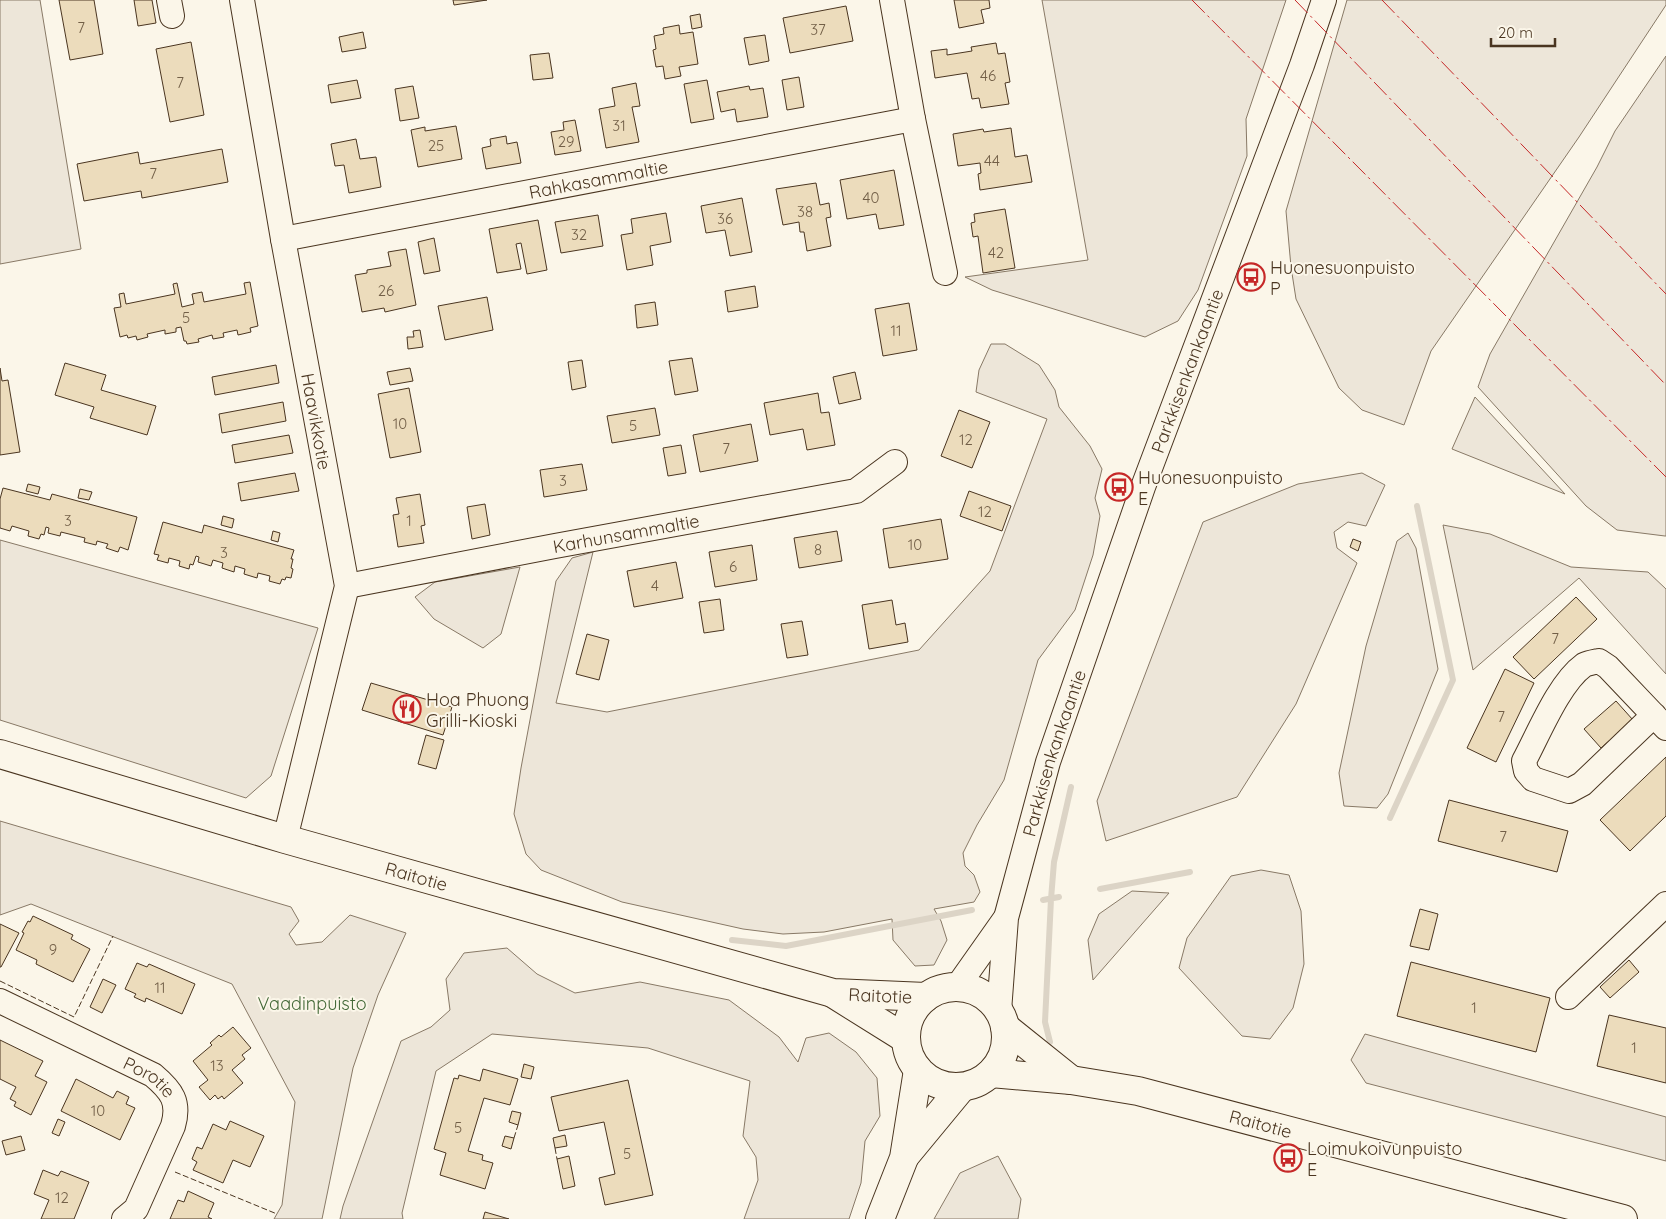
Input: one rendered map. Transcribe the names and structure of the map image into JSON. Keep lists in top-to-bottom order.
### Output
{
  "streets": {
    "main road": ["Raitotie"],
    "street": [
      "Rahkasammaltie",
      "Parkkisenkankaantie",
      "Haavikkotie",
      "Karhunsammaltie",
      "Porotie"
    ]
  },
  "crossings": [
    ["Rahkasammaltie", "Haavikkotie"],
    ["Parkkisenkankaantie", "Raitotie"],
    ["Haavikkotie", "Karhunsammaltie"],
    ["Haavikkotie", "Raitotie"]
  ],
  "parks": ["Vaadinpuisto"],
  "places": {
    "bus stop": ["Huonesuonpuisto P", "Huonesuonpuisto E", "Loimukoivunpuisto E"],
    "restaurant": ["Hoa Phuong Grilli-Kioski"]
  },
  "house_numbers": [
    "7",
    "37",
    "46",
    "7",
    "31",
    "29",
    "25",
    "44",
    "7",
    "40",
    "38",
    "36",
    "32",
    "42",
    "26",
    "5",
    "11",
    "10",
    "5",
    "12",
    "7",
    "3",
    "12",
    "3",
    "1",
    "10",
    "8",
    "3",
    "6",
    "4",
    "7",
    "7",
    "7",
    "9",
    "11",
    "1",
    "1",
    "13",
    "10",
    "5",
    "5",
    "12"
  ],
  "scale_bar": "20 m"
}
